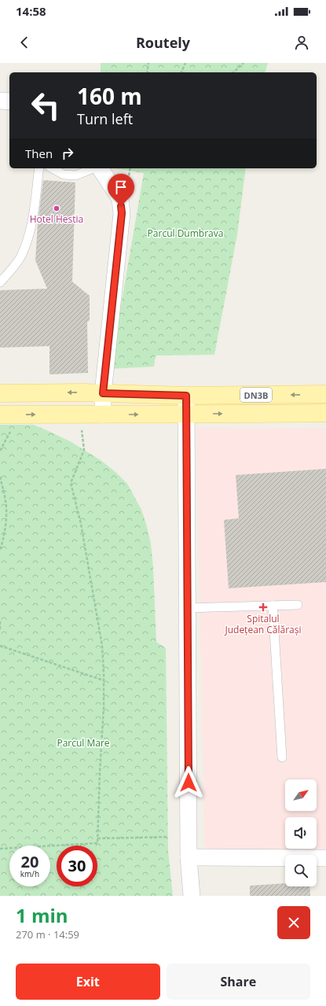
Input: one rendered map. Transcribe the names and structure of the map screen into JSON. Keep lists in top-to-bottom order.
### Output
{
  "streets": {
    "main road": ["DN3B"]
  },
  "parks": ["Parcul Dumbrava", "Parcul Mare"],
  "places": {
    "other": ["Hotel Hestia"],
    "health": ["Spitalul Județean Călărași"]
  },
  "north": "top right",
  "page": {
    "status": "14:58",
    "header": "Routely",
    "turn": ["160 m", "Turn left"],
    "then": "Then",
    "speed": "20 km/h",
    "limit": "30",
    "heading": ["1 min", "270 m · 14:59"],
    "buttons": ["Exit", "Share"]
  }
}
